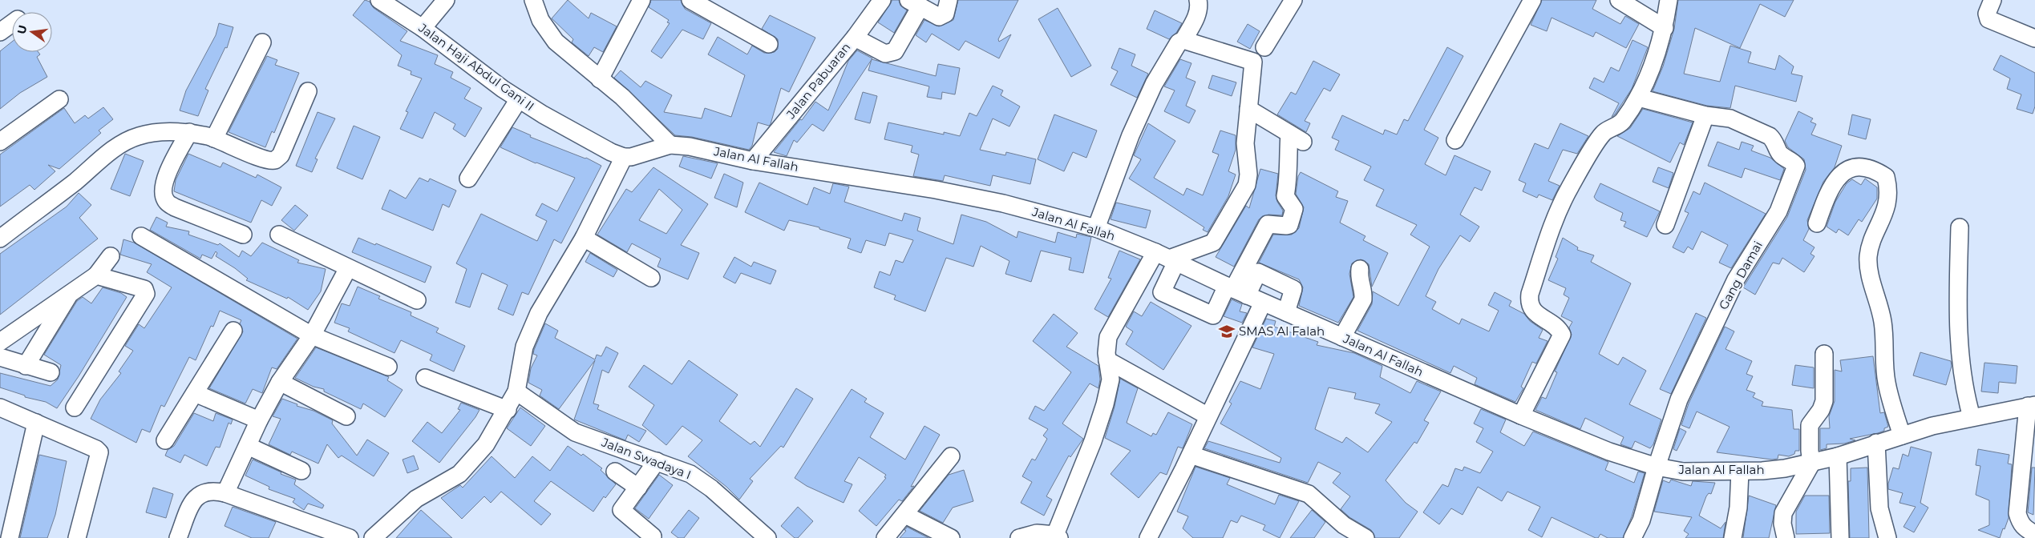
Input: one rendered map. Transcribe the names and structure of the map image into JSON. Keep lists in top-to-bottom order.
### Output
{
  "streets": {
    "street": [
      "Jalan Haji Abdul Gani II",
      "Jalan Pabuaran",
      "Jalan Al Fallah",
      "Gang Damai",
      "Jalan Swadaya I"
    ]
  },
  "crossings": [
    ["Jalan Haji Abdul Gani II", "Jalan Al Fallah"],
    ["Jalan Pabuaran", "Jalan Al Fallah"],
    ["Jalan Al Fallah", "Gang Damai"]
  ],
  "places": {
    "school or university": ["SMAS Al Falah"]
  },
  "north": "left"
}
